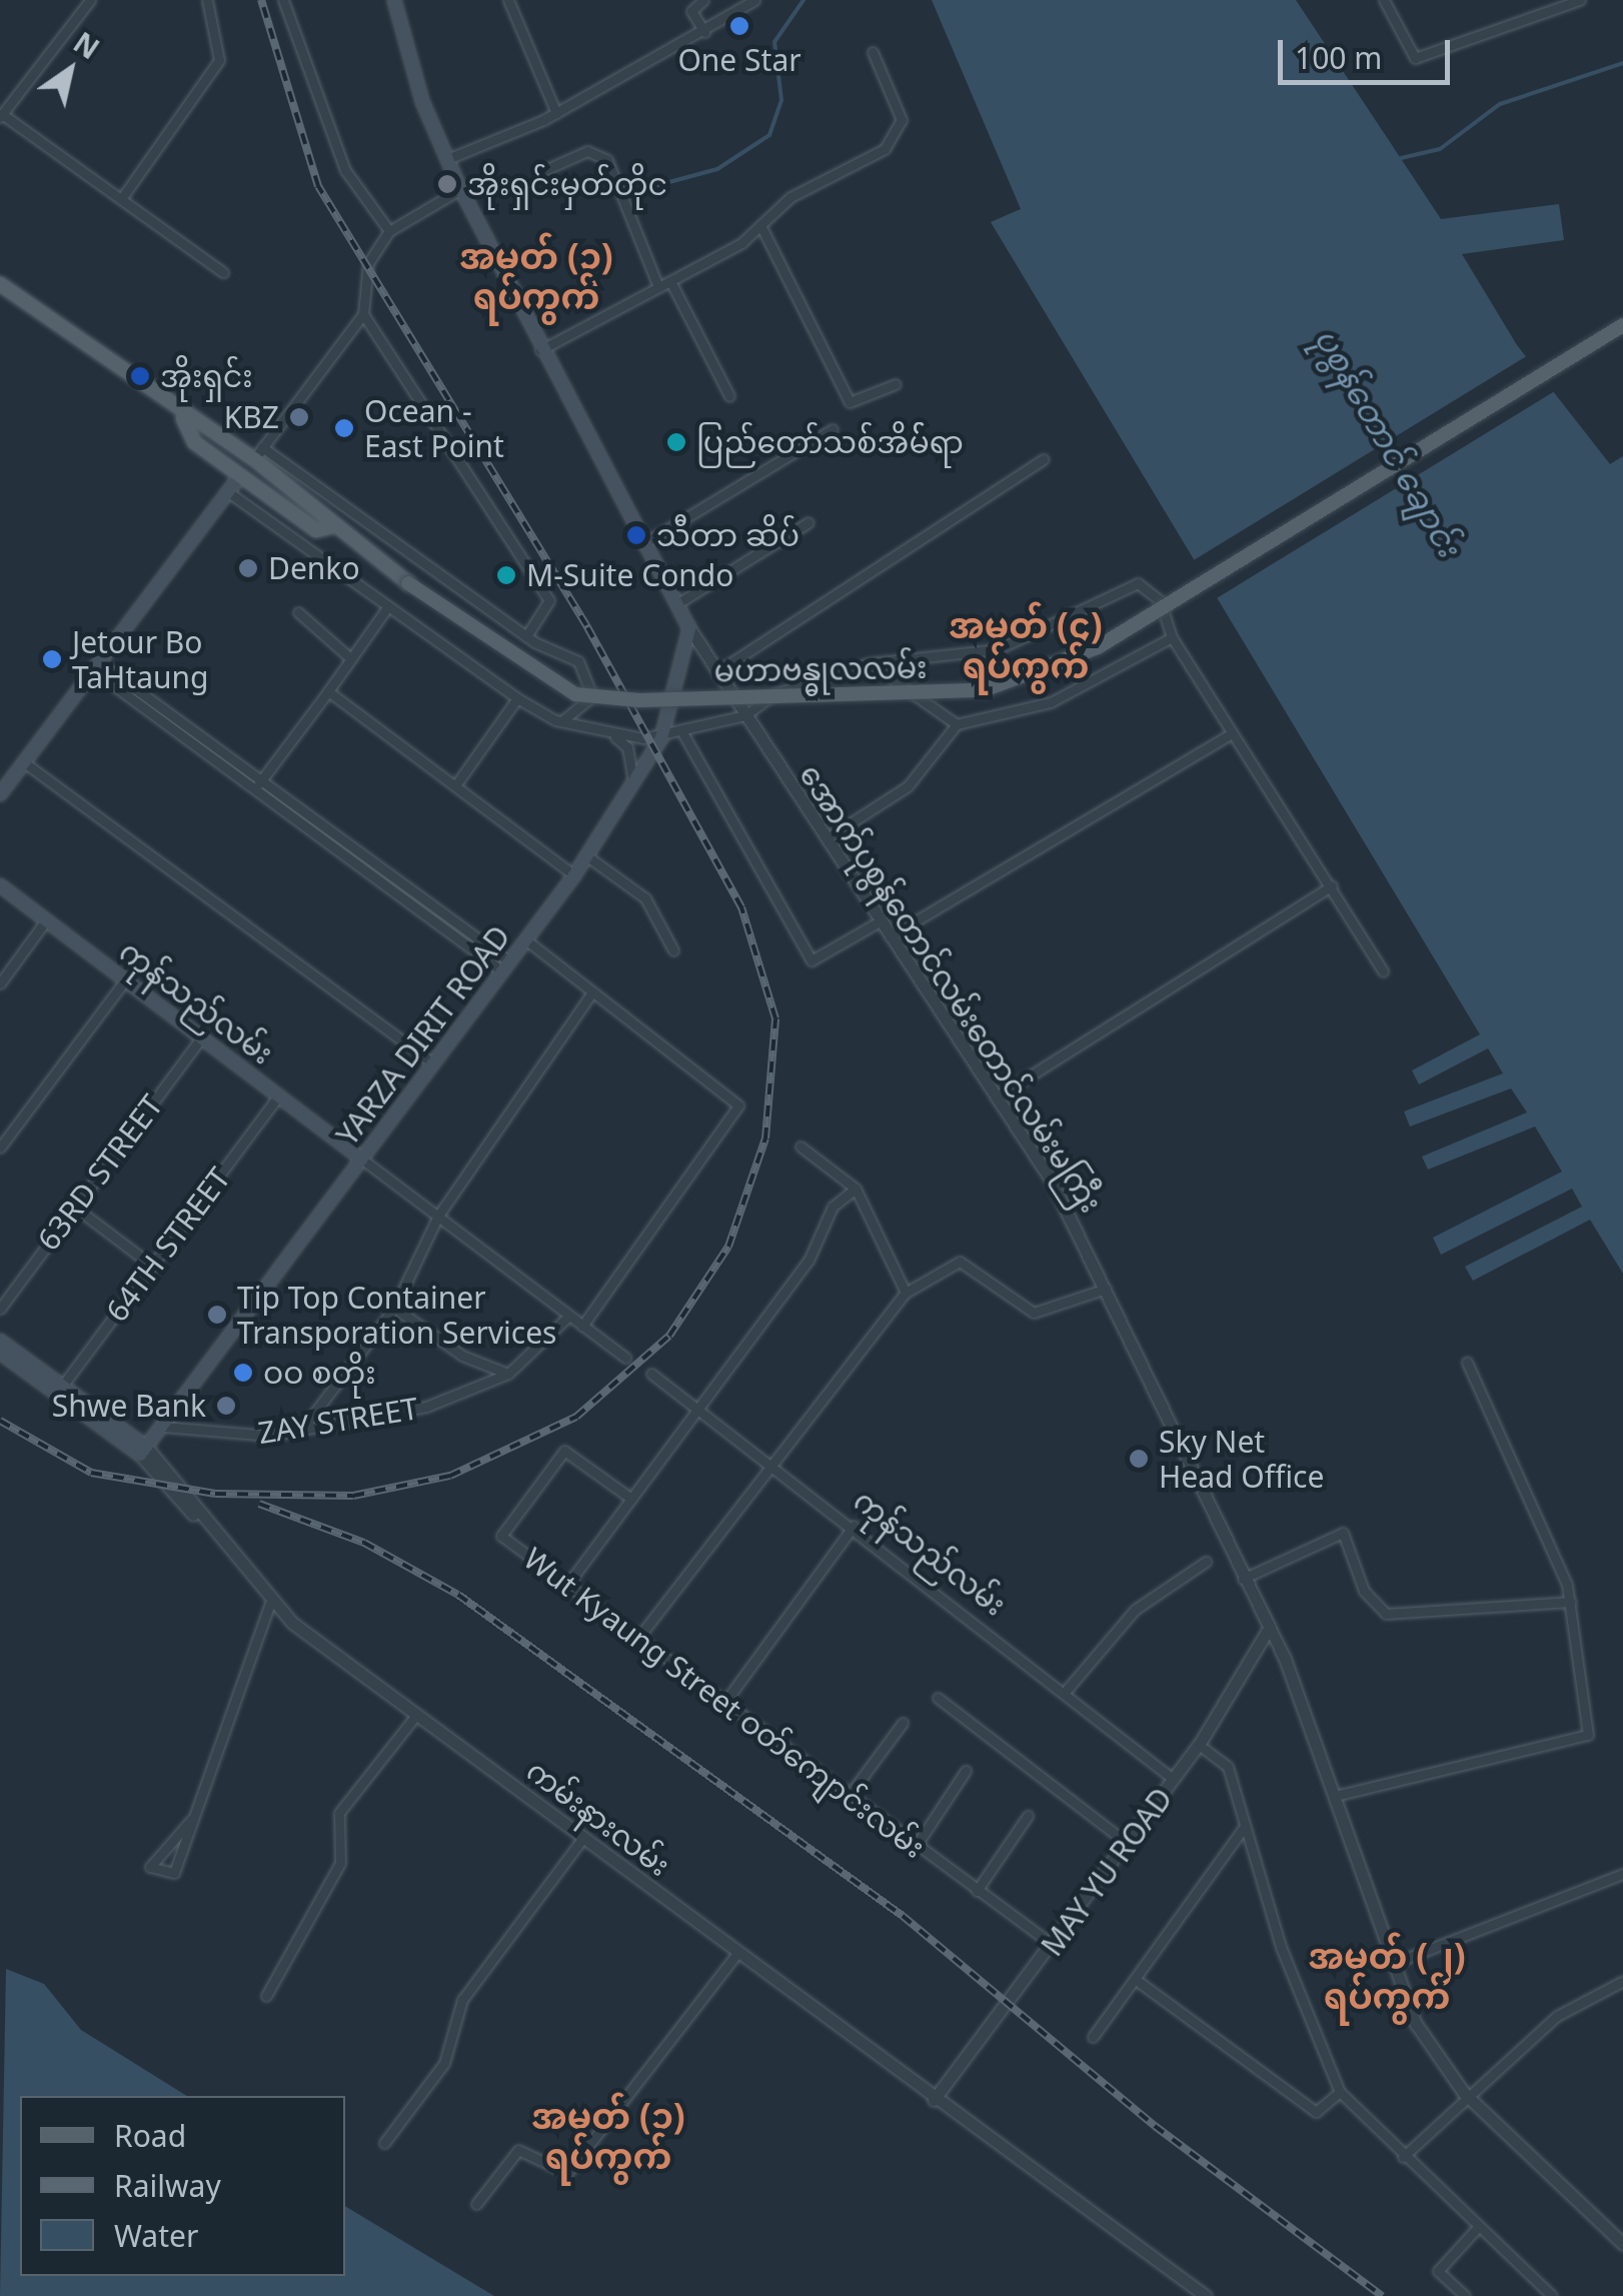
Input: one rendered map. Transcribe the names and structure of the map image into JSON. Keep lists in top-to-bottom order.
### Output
{
  "streets": {
    "main road": [
      "မဟာဗန္ဓုလလမ်း",
      "အောက်ပုစွန်တောင်လမ်းတောင်လမ်းမကြီး",
      "ကုန်သည်လမ်း",
      "YARZA DIRIT ROAD",
      "ကမ်းနားလမ်း"
    ],
    "street": [
      "63RD STREET",
      "64TH STREET",
      "ZAY STREET",
      "Wut Kyaung Street ဝတ်ကျောင်းလမ်း",
      "MAY YU ROAD"
    ]
  },
  "crossings": [
    ["အောက်ပုစွန်တောင်လမ်းတောင်လမ်းမကြီး", "YARZA DIRIT ROAD"],
    ["အောက်ပုစွန်တောင်လမ်းတောင်လမ်းမကြီး", "MAY YU ROAD"],
    ["ကုန်သည်လမ်း", "YARZA DIRIT ROAD"],
    ["ကုန်သည်လမ်း", "63RD STREET"],
    ["ကုန်သည်လမ်း", "64TH STREET"],
    ["ကုန်သည်လမ်း", "MAY YU ROAD"],
    ["YARZA DIRIT ROAD", "ZAY STREET"],
    ["YARZA DIRIT ROAD", "ကမ်းနားလမ်း"],
    ["64TH STREET", "ကမ်းနားလမ်း"],
    ["Wut Kyaung Street ဝတ်ကျောင်းလမ်း", "MAY YU ROAD"],
    ["ကမ်းနားလမ်း", "MAY YU ROAD"]
  ],
  "districts": [
    "အမှတ် (၃) ရပ်ကွက်",
    "အမှတ် (၄) ရပ်ကွက်",
    "အမှတ် (၂) ရပ်ကွက်",
    "အမှတ် (၁) ရပ်ကွက်"
  ],
  "water": ["ပုစွန်တောင် ချောင်း"],
  "places": [
    "One Star",
    "အိုးရှင်းမှတ်တိုင",
    "အိုးရှင်း",
    "KBZ",
    "Ocean - East Point",
    "ပြည်တော်သစ်အိမ််ရာ",
    "သီတာ ဆိပ်",
    "Denko",
    "M-Suite Condo",
    "Jetour Bo TaHtaung",
    "Tip Top Container Transporation Services",
    "ဝဝ စတိုး",
    "Shwe Bank",
    "Sky Net Head Office"
  ],
  "legend": ["Road", "Railway", "Water"],
  "scale_bar": "100 m",
  "north": "top right"
}
